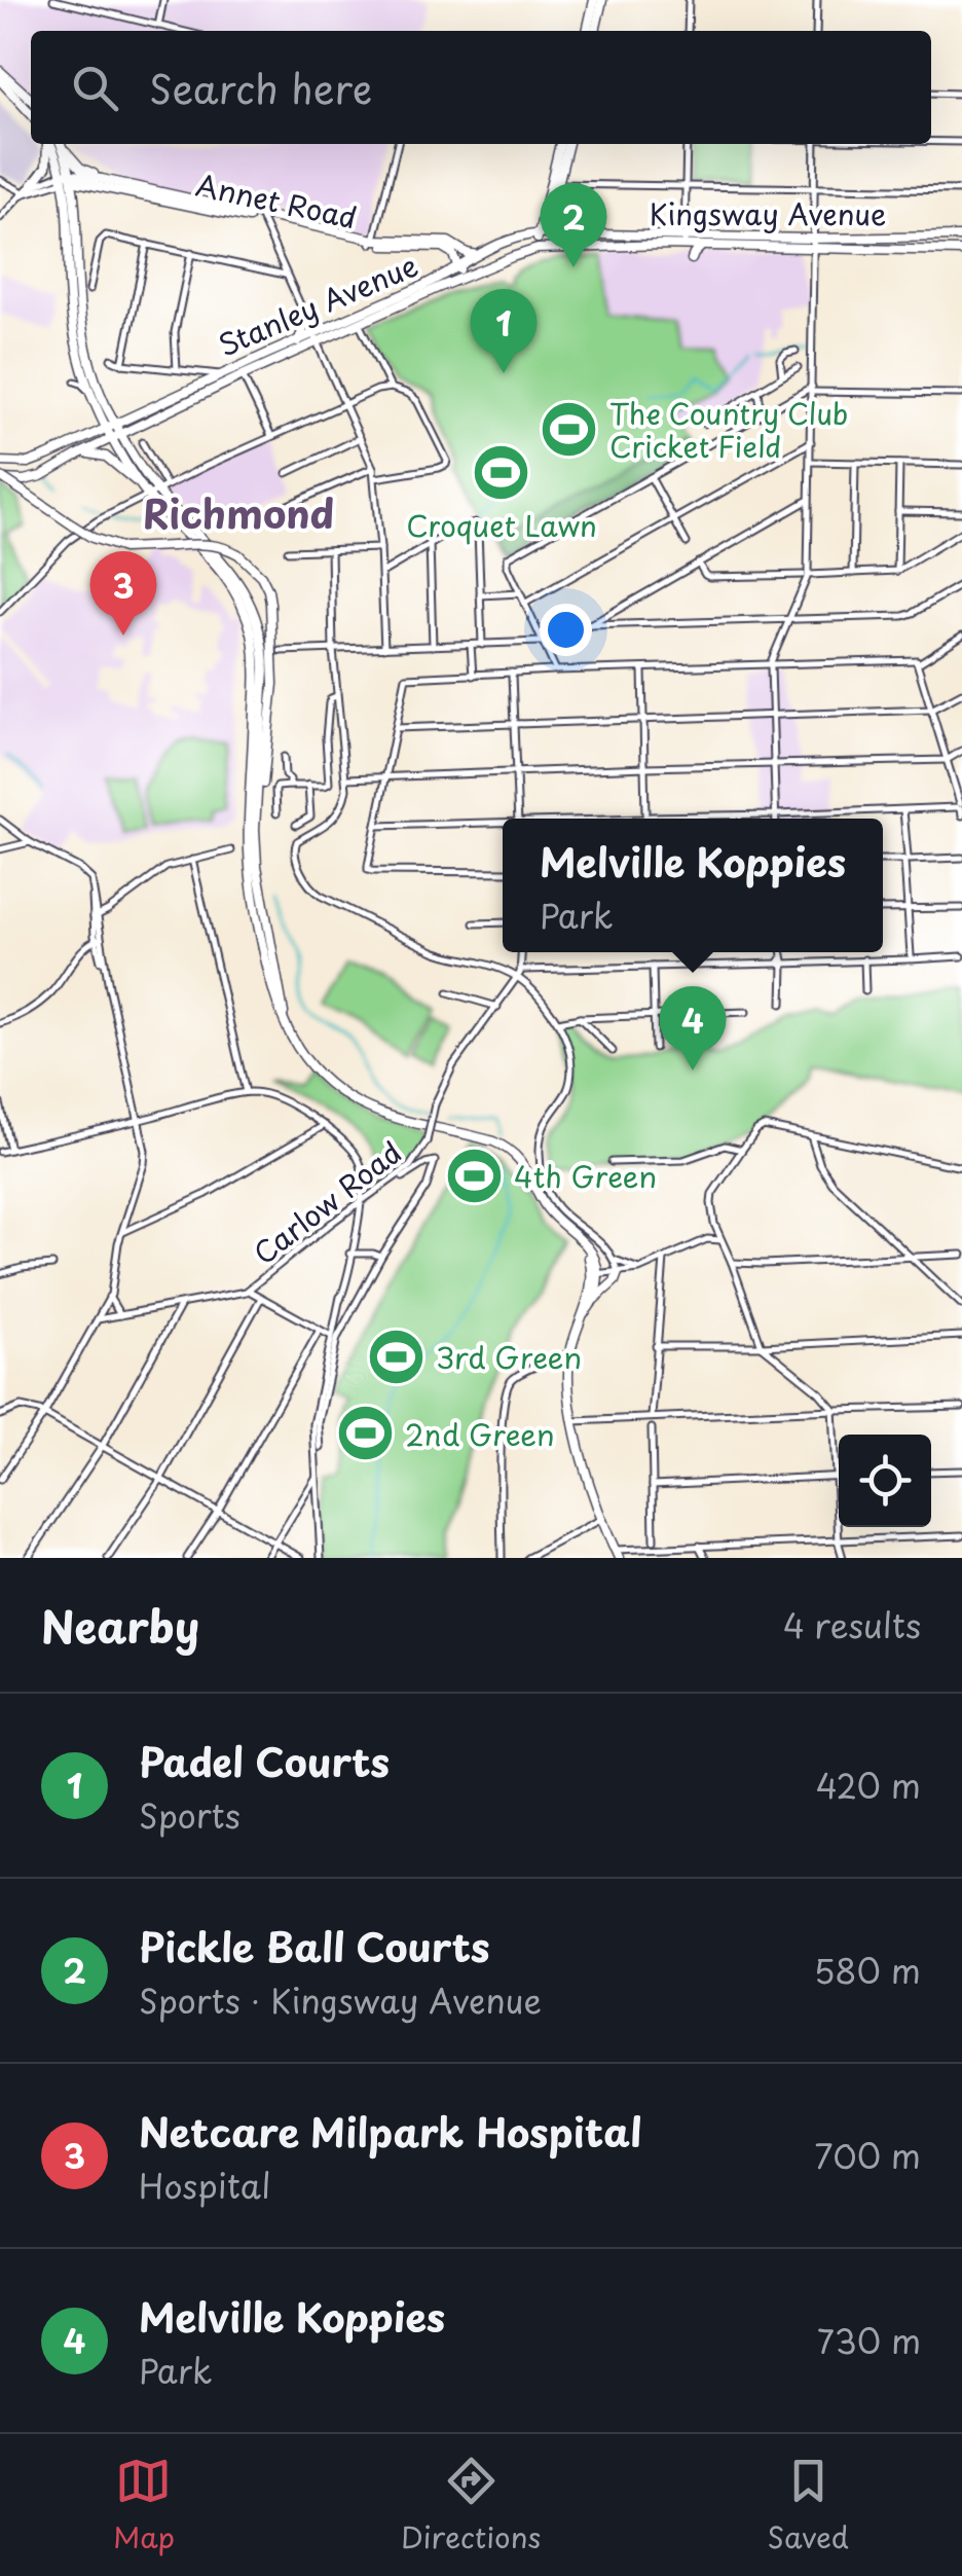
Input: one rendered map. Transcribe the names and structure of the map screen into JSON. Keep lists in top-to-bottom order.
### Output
{
  "streets": {
    "main road": ["Annet Road", "Kingsway Avenue", "Stanley Avenue"],
    "street": ["Carlow Road"]
  },
  "crossings": [
    ["Annet Road", "Kingsway Avenue"],
    ["Annet Road", "Stanley Avenue"],
    ["Kingsway Avenue", "Stanley Avenue"]
  ],
  "districts": ["Richmond"],
  "places": {
    "sports": [
      "The Country Club Cricket Field",
      "Croquet Lawn",
      "4th Green",
      "3rd Green",
      "2nd Green"
    ]
  },
  "page": {
    "search": "Search here",
    "pins": [
      "2",
      "1",
      "3",
      "4"
    ],
    "popup": ["Melville Koppies", "Park"],
    "heading": ["Nearby", "4 results"],
    "list": [
      {
        "mark": "1",
        "name": "Padel Courts",
        "note": "Sports",
        "value": "420 m"
      },
      {
        "mark": "2",
        "name": "Pickle Ball Courts",
        "note": "Sports · Kingsway Avenue",
        "value": "580 m"
      },
      {
        "mark": "3",
        "name": "Netcare Milpark Hospital",
        "note": "Hospital",
        "value": "700 m"
      },
      {
        "mark": "4",
        "name": "Melville Koppies",
        "note": "Park",
        "value": "730 m"
      }
    ],
    "nav": ["Map", "Directions", "Saved"]
  }
}
